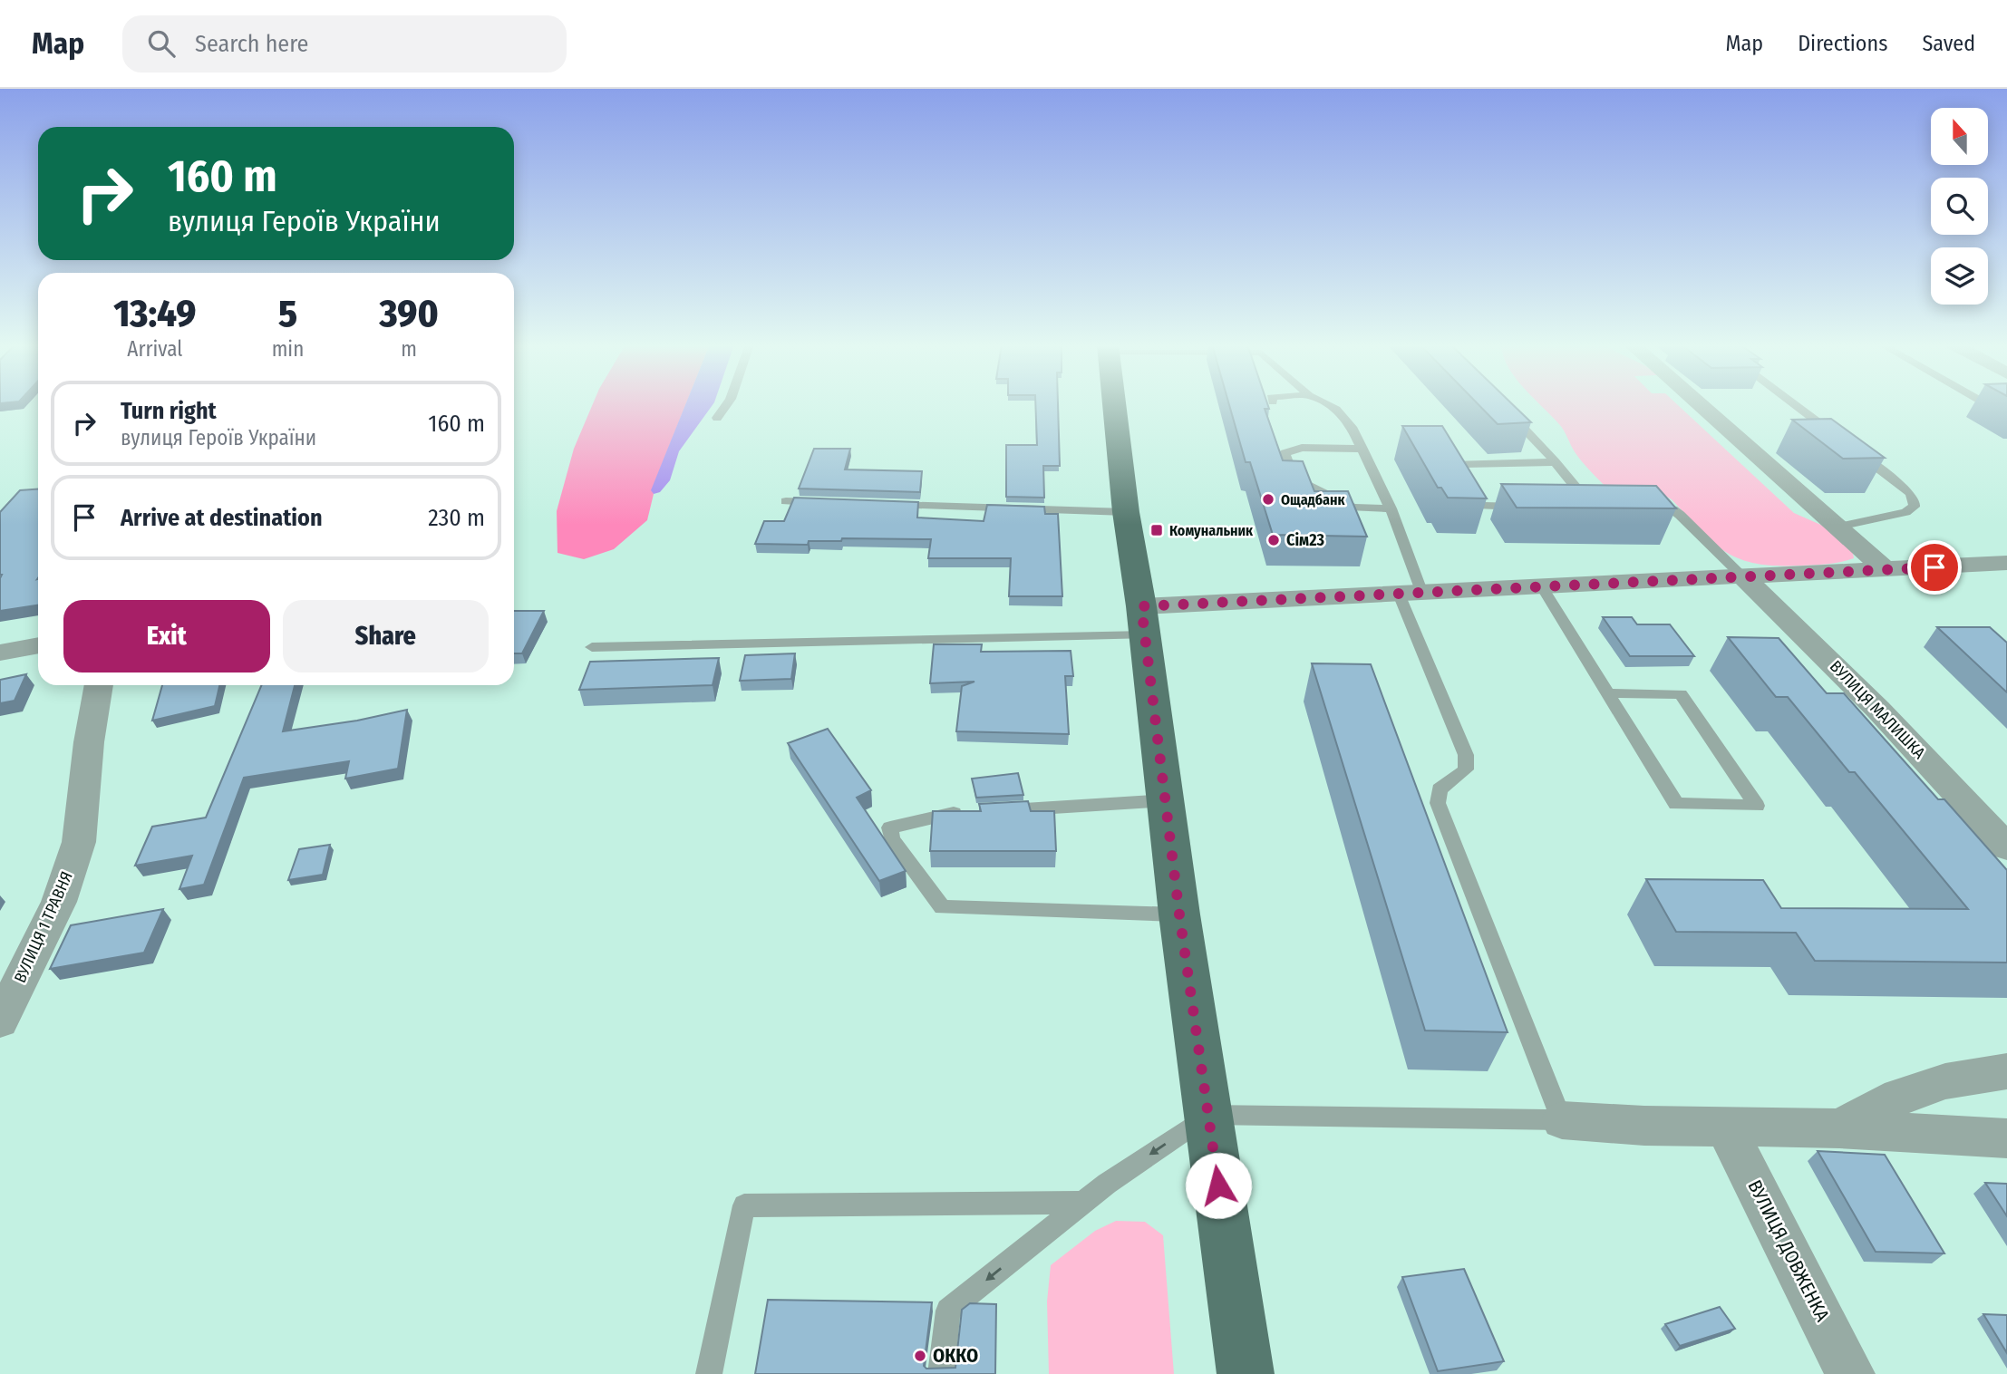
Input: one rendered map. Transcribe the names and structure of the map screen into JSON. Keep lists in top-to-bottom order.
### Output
{
  "streets": {
    "street": ["ВУЛИЦЯ МАЛИШКА", "ВУЛИЦЯ 1 ТРАВНЯ", "ВУЛИЦЯ ДОВЖЕНКА"]
  },
  "places": {
    "other": ["Ощадбанк", "Сім23", "ОККО"],
    "transit": ["Комунальник"]
  },
  "north": "top",
  "page": {
    "header": "Map",
    "search": "Search here",
    "nav": ["Map", "Directions", "Saved"],
    "turn": ["160 m", "вулиця Героїв України"],
    "eta": [
      "13:49",
      "Arrival",
      "5",
      "min",
      "390",
      "m"
    ],
    "list": [
      {
        "name": "Turn right",
        "note": "вулиця Героїв України",
        "value": "160 m"
      },
      {
        "name": "Arrive at destination",
        "value": "230 m"
      }
    ],
    "buttons": ["Exit", "Share"]
  }
}
